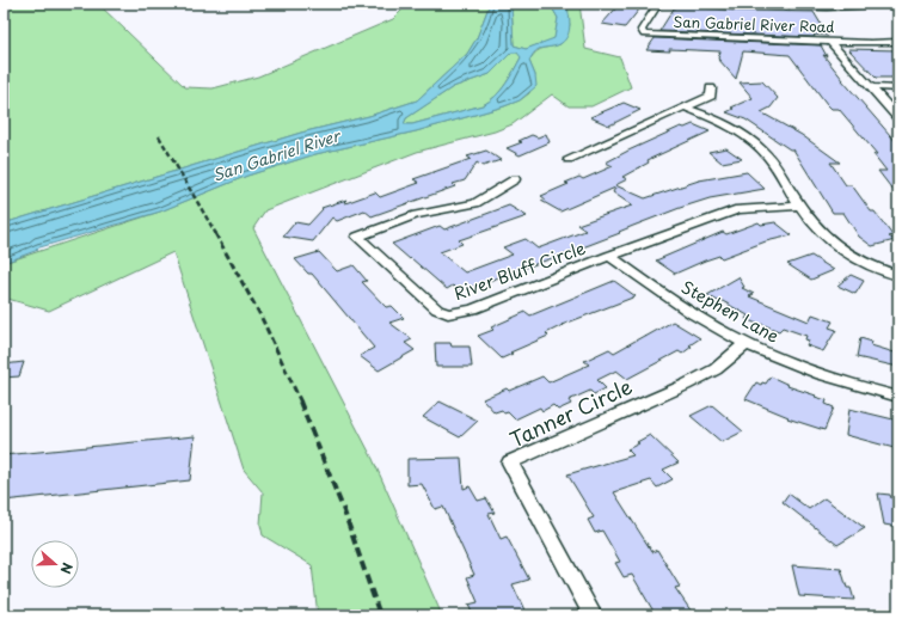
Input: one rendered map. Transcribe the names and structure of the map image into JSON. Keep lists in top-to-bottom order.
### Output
{
  "streets": {
    "street": [
      "San Gabriel River Road",
      "River Bluff Circle",
      "Stephen Lane",
      "Tanner Circle"
    ]
  },
  "crossings": [
    ["River Bluff Circle", "Stephen Lane"],
    ["Stephen Lane", "Tanner Circle"]
  ],
  "water": ["San Gabriel River"],
  "north": "right"
}
